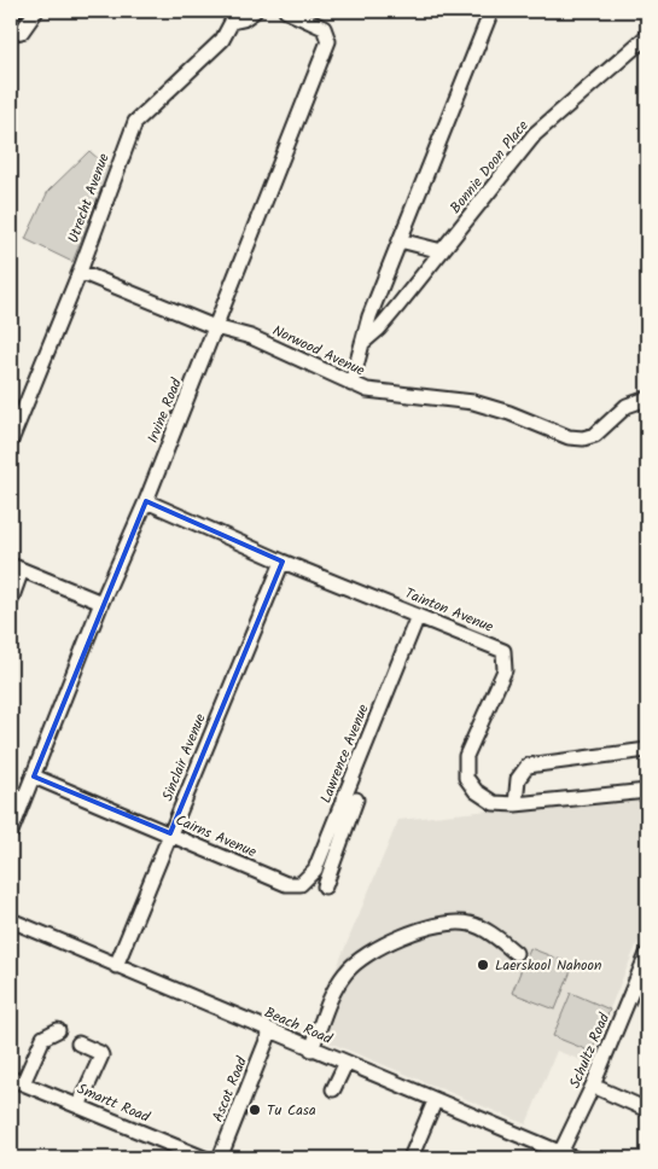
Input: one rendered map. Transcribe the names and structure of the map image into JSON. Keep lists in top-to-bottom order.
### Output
{
  "streets": {
    "street": [
      "Bonnie Doon Place",
      "Utrecht Avenue",
      "Norwood Avenue",
      "Irvine Road",
      "Tainton Avenue",
      "Lawrence Avenue",
      "Sinclair Avenue",
      "Cairns Avenue",
      "Beach Road",
      "Schultz Road",
      "Ascot Road",
      "Smartt Road"
    ]
  },
  "crossings": [
    ["Utrecht Avenue", "Norwood Avenue"],
    ["Norwood Avenue", "Irvine Road"],
    ["Irvine Road", "Tainton Avenue"],
    ["Irvine Road", "Cairns Avenue"],
    ["Tainton Avenue", "Lawrence Avenue"],
    ["Tainton Avenue", "Sinclair Avenue"],
    ["Lawrence Avenue", "Cairns Avenue"],
    ["Sinclair Avenue", "Cairns Avenue"],
    ["Sinclair Avenue", "Beach Road"],
    ["Beach Road", "Schultz Road"],
    ["Beach Road", "Ascot Road"]
  ],
  "places": ["Laerskool Nahoon", "Tu Casa"]
}
